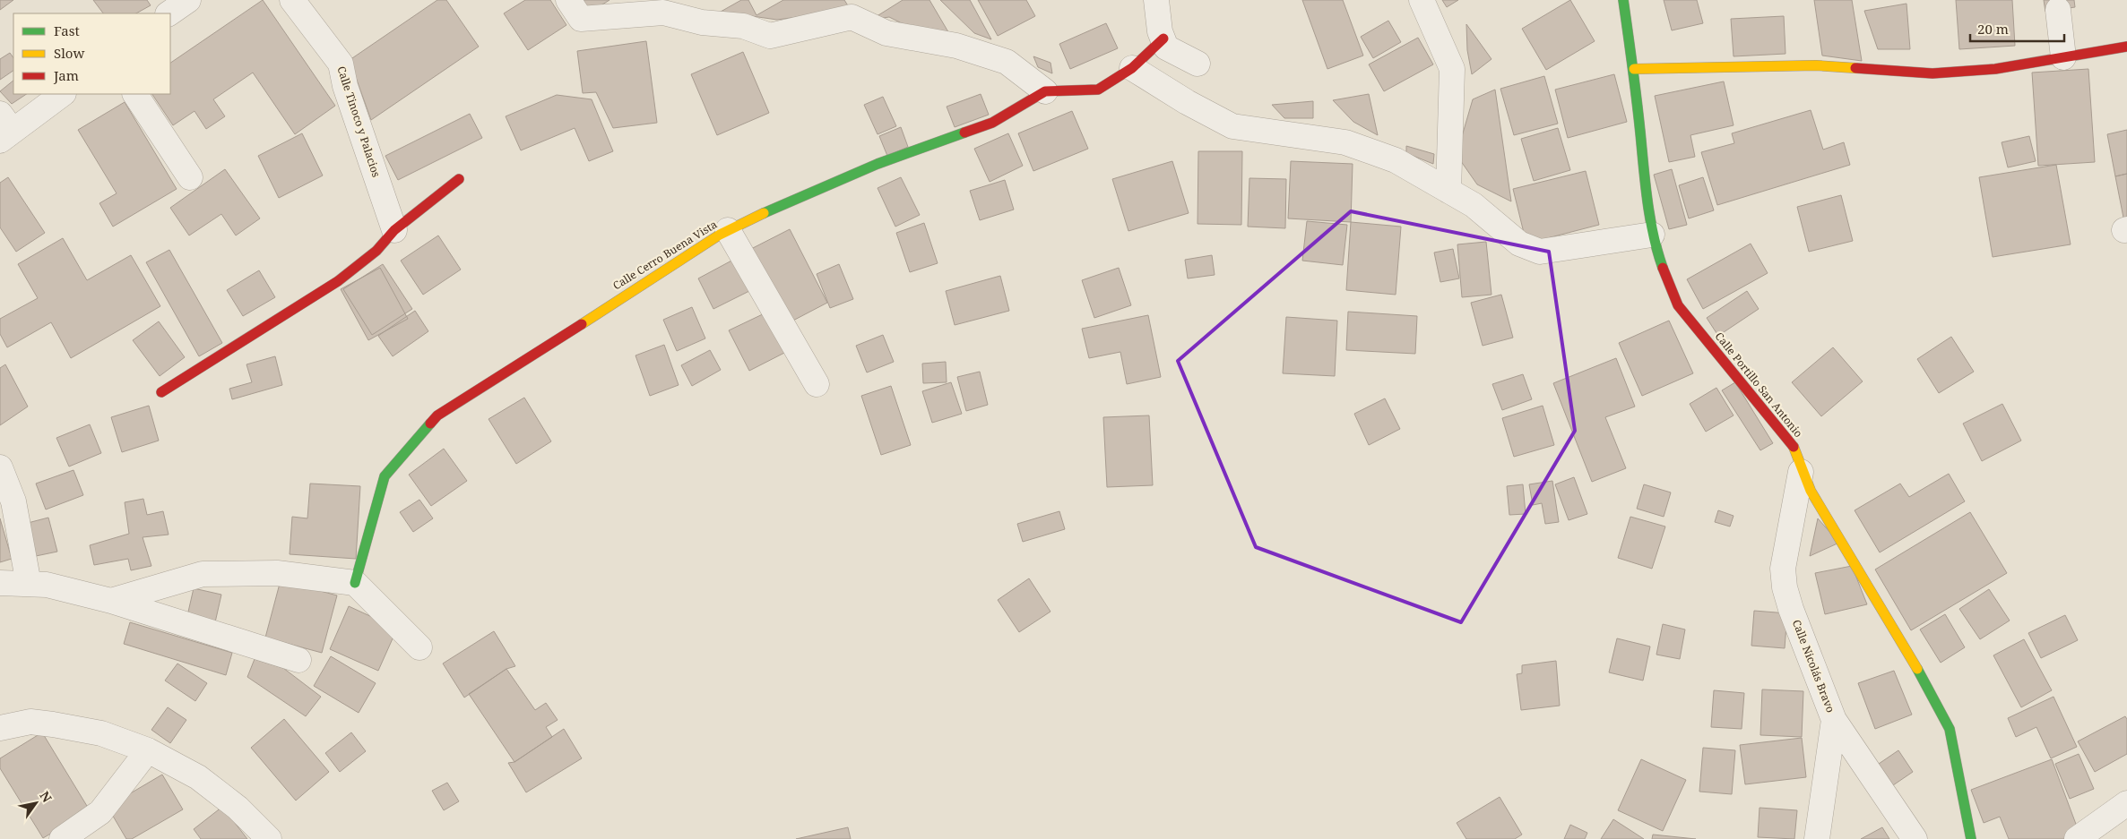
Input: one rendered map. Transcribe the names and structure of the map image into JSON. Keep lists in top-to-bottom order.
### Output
{
  "streets": {
    "street": [
      "Calle Tinoco y Palacios",
      "Calle Cerro Buena Vista",
      "Calle Portillo San Antonio",
      "Calle Nicolás Bravo"
    ]
  },
  "crossings": [
    ["Calle Portillo San Antonio", "Calle Nicolás Bravo"]
  ],
  "legend": ["Fast", "Slow", "Jam"],
  "scale_bar": "20 m",
  "north": "top right"
}
